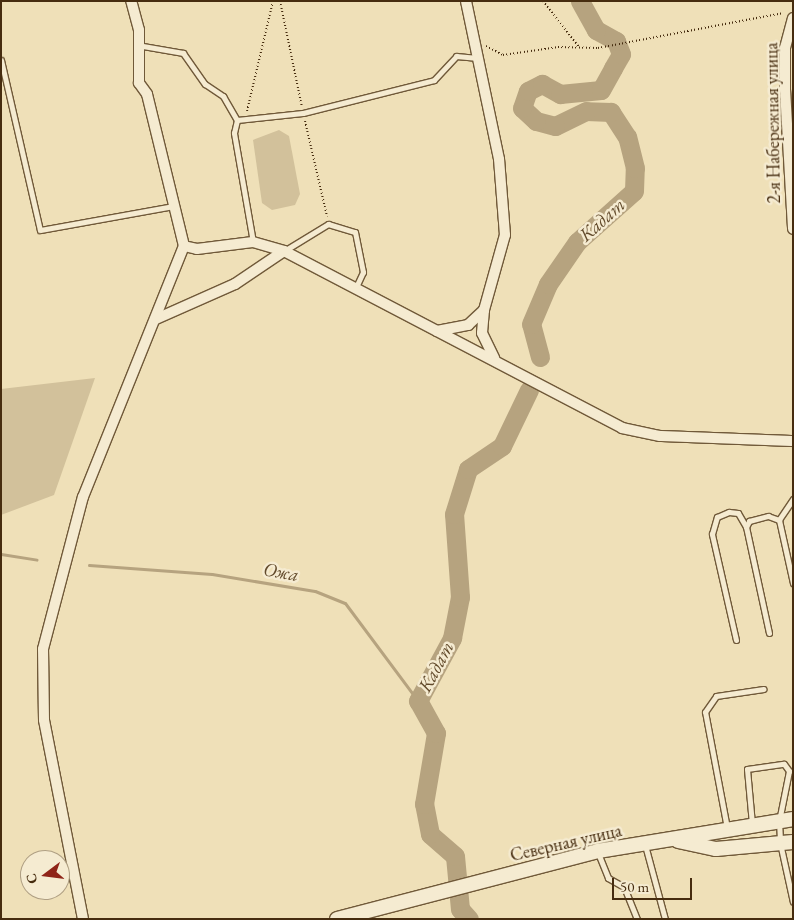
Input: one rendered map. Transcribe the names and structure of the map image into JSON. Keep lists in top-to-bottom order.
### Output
{
  "streets": {
    "street": ["2-я Набережная улица", "Северная улица"]
  },
  "water": ["Кадат", "Ожа"],
  "scale_bar": "50 m",
  "north": "left"
}
